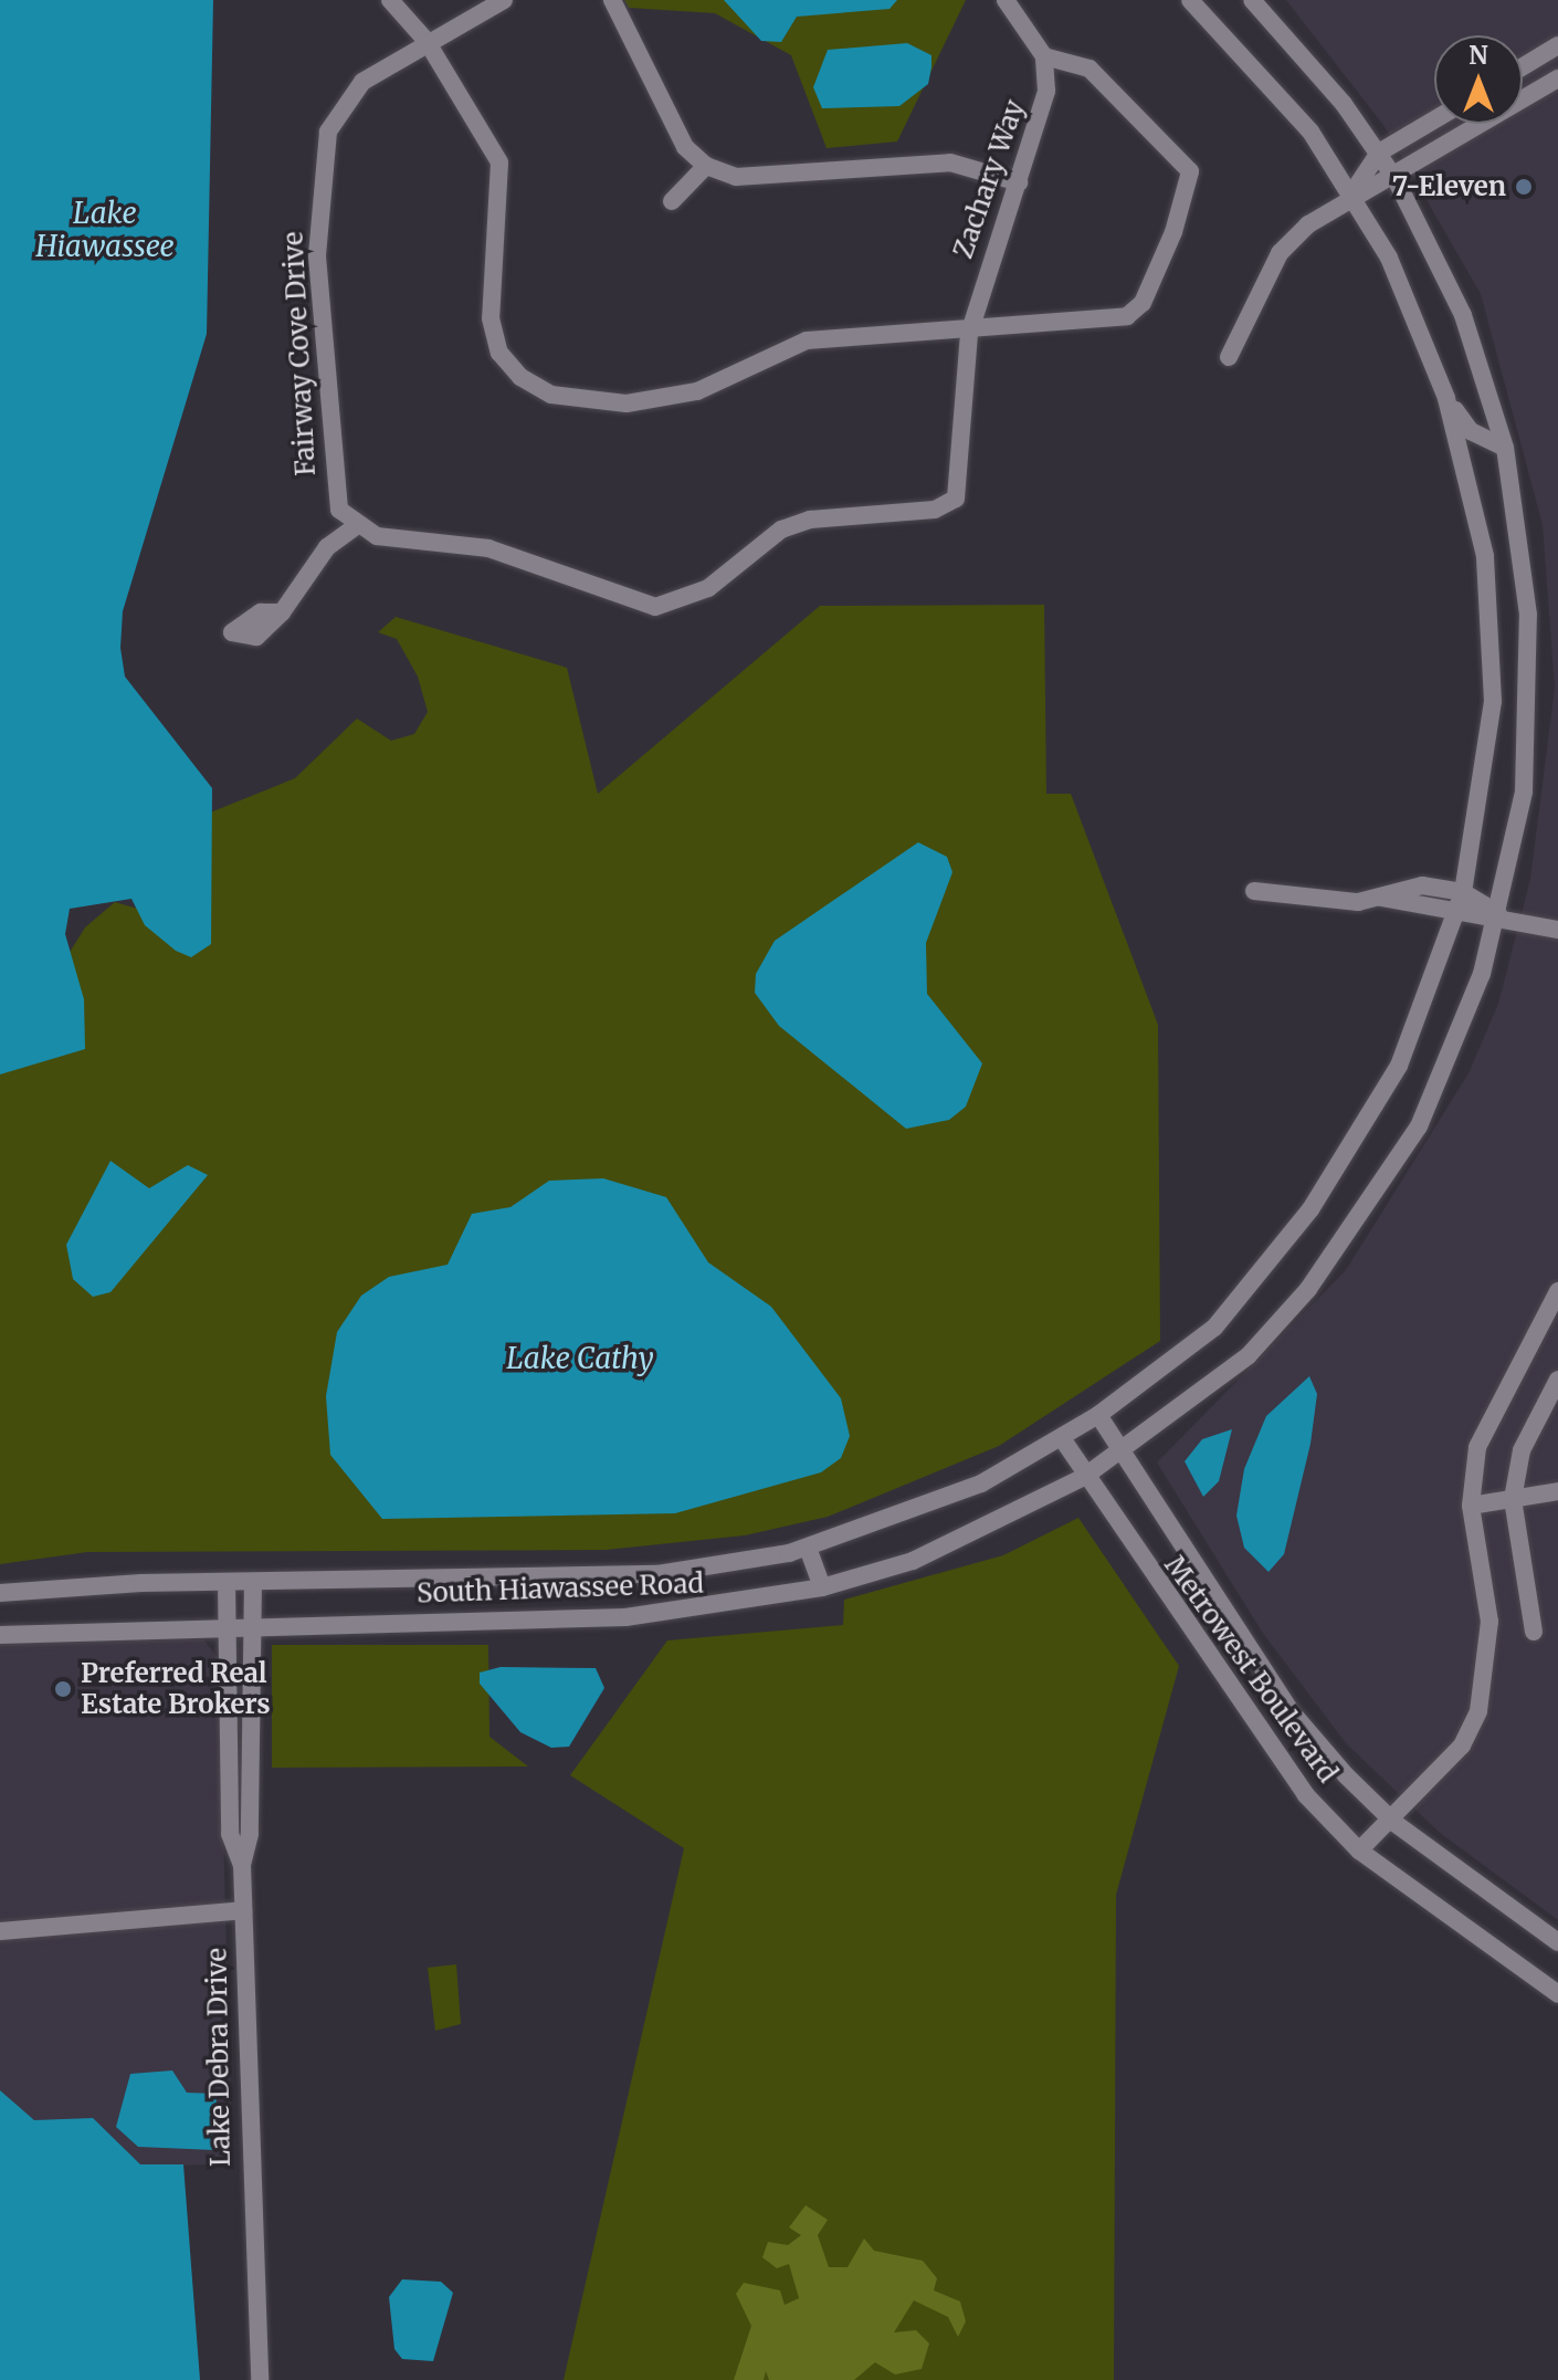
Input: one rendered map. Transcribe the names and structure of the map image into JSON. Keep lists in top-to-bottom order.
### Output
{
  "streets": {
    "street": [
      "Zachary Way",
      "Fairway Cove Drive",
      "South Hiawassee Road",
      "Metrowest Boulevard",
      "Lake Debra Drive"
    ]
  },
  "crossings": [
    ["Zachary Way", "Fairway Cove Drive"],
    ["South Hiawassee Road", "Metrowest Boulevard"],
    ["South Hiawassee Road", "Lake Debra Drive"]
  ],
  "water": ["Lake Hiawassee", "Lake Cathy"],
  "places": ["7-Eleven", "Preferred Real Estate Brokers"],
  "north": "top"
}
